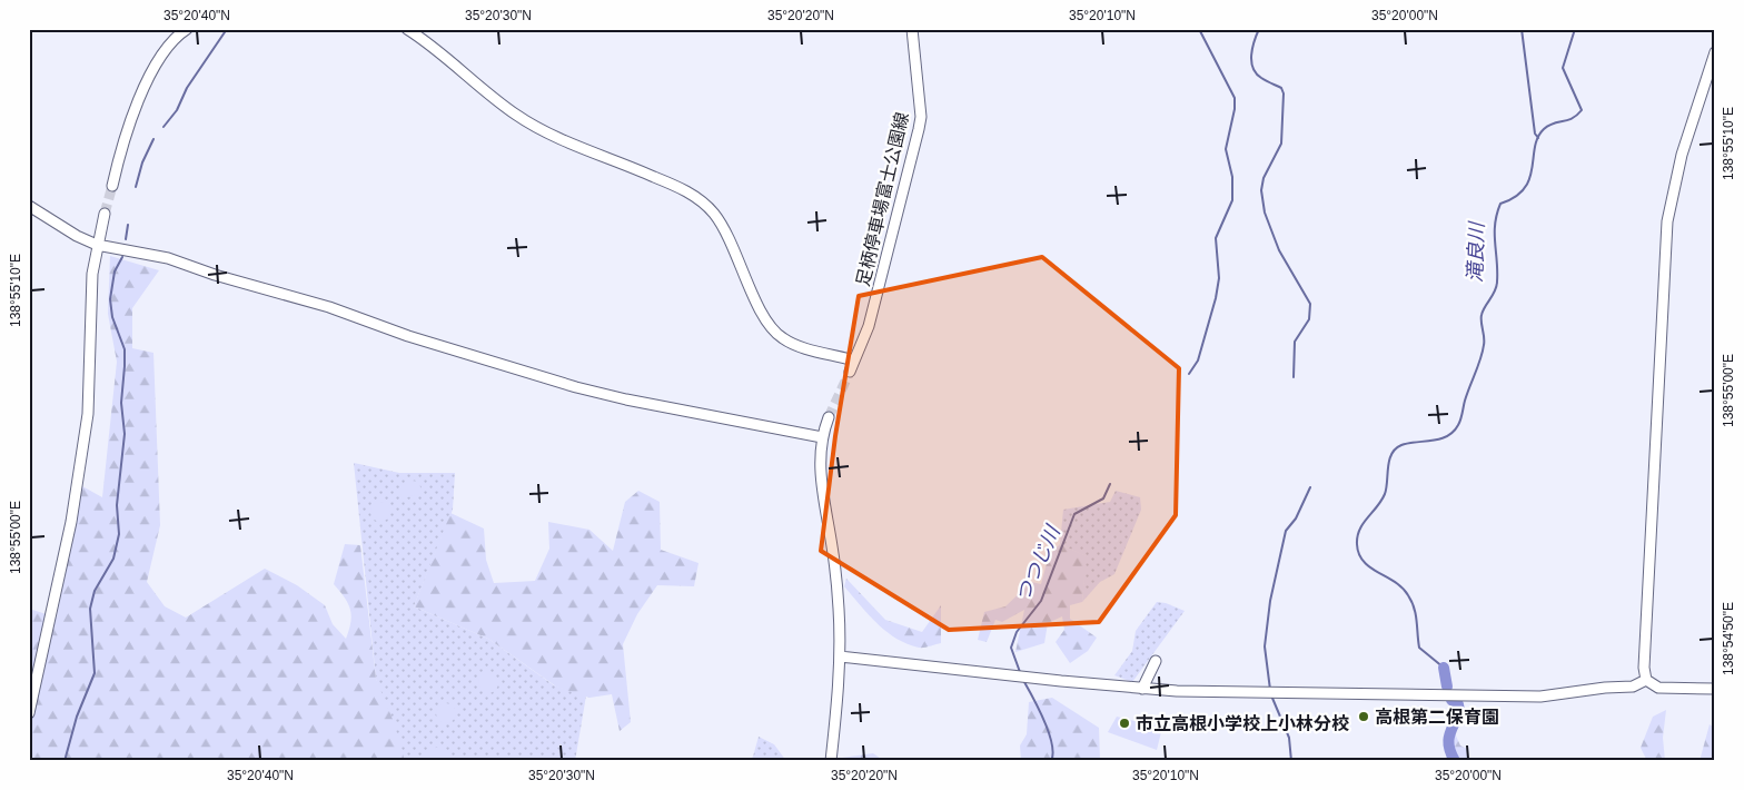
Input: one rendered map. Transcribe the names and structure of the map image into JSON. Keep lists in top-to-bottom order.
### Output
{
  "streets": {
    "street": ["足柄停車場富士公園線"]
  },
  "water": ["滝良川", "つつじ川"],
  "places": ["高根第二保育園", "市立高根小学校上小林分校"],
  "coordinates": [
    "35°20'40\"N",
    "35°20'30\"N",
    "35°20'20\"N",
    "35°20'10\"N",
    "35°20'00\"N",
    "138°55'10\"E",
    "138°55'00\"E",
    "138°54'50\"E"
  ]
}
